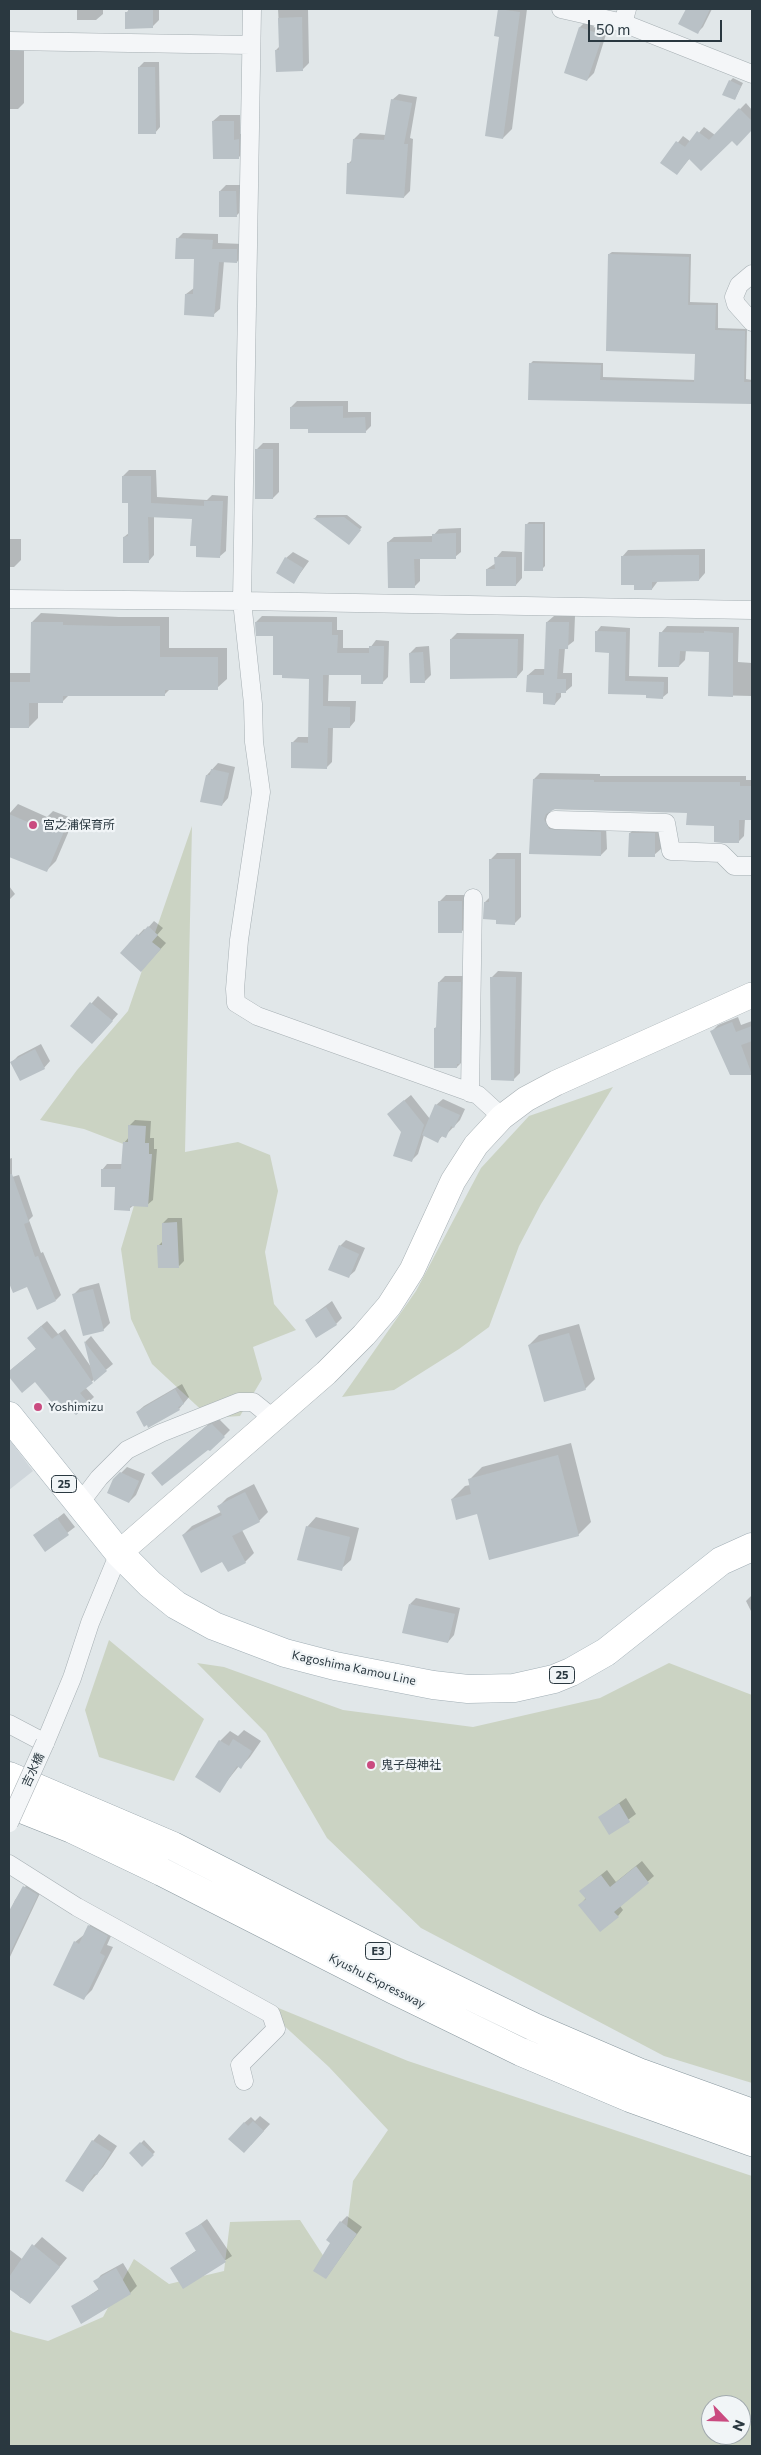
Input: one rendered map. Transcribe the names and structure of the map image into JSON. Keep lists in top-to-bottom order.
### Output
{
  "streets": {
    "main road": [
      "25",
      "Kagoshima Kamou Line",
      "E3",
      "Kyushu Expressway"
    ],
    "street": ["吉水橋"]
  },
  "crossings": [
    ["Kagoshima Kamou Line", "吉水橋"]
  ],
  "places": ["宮之浦保育所", "Yoshimizu", "鬼子母神社"],
  "scale_bar": "50 m",
  "north": "bottom right"
}
